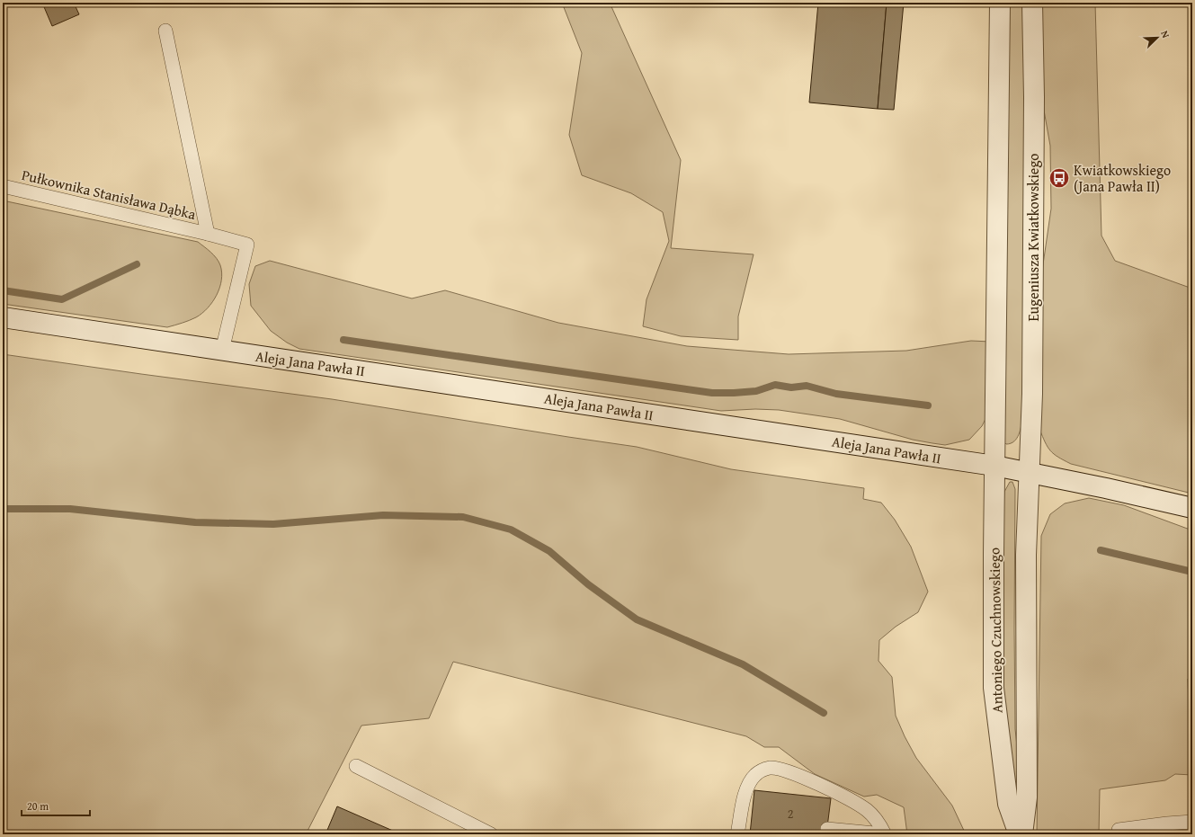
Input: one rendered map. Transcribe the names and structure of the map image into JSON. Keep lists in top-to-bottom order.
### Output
{
  "streets": {
    "street": ["Eugeniusza Kwiatkowskiego", "Aleja Jana Pawła II", "Antoniego Czuchnowskiego"],
    "lane": ["Pułkownika Stanisława Dąbka"]
  },
  "crossings": [
    ["Pułkownika Stanisława Dąbka", "Aleja Jana Pawła II"],
    ["Eugeniusza Kwiatkowskiego", "Aleja Jana Pawła II"],
    ["Eugeniusza Kwiatkowskiego", "Antoniego Czuchnowskiego"],
    ["Aleja Jana Pawła II", "Antoniego Czuchnowskiego"]
  ],
  "places": {
    "bus stop": ["Kwiatkowskiego (Jana Pawła II)"]
  },
  "house_numbers": ["2"],
  "scale_bar": "20 m",
  "north": "top right"
}
